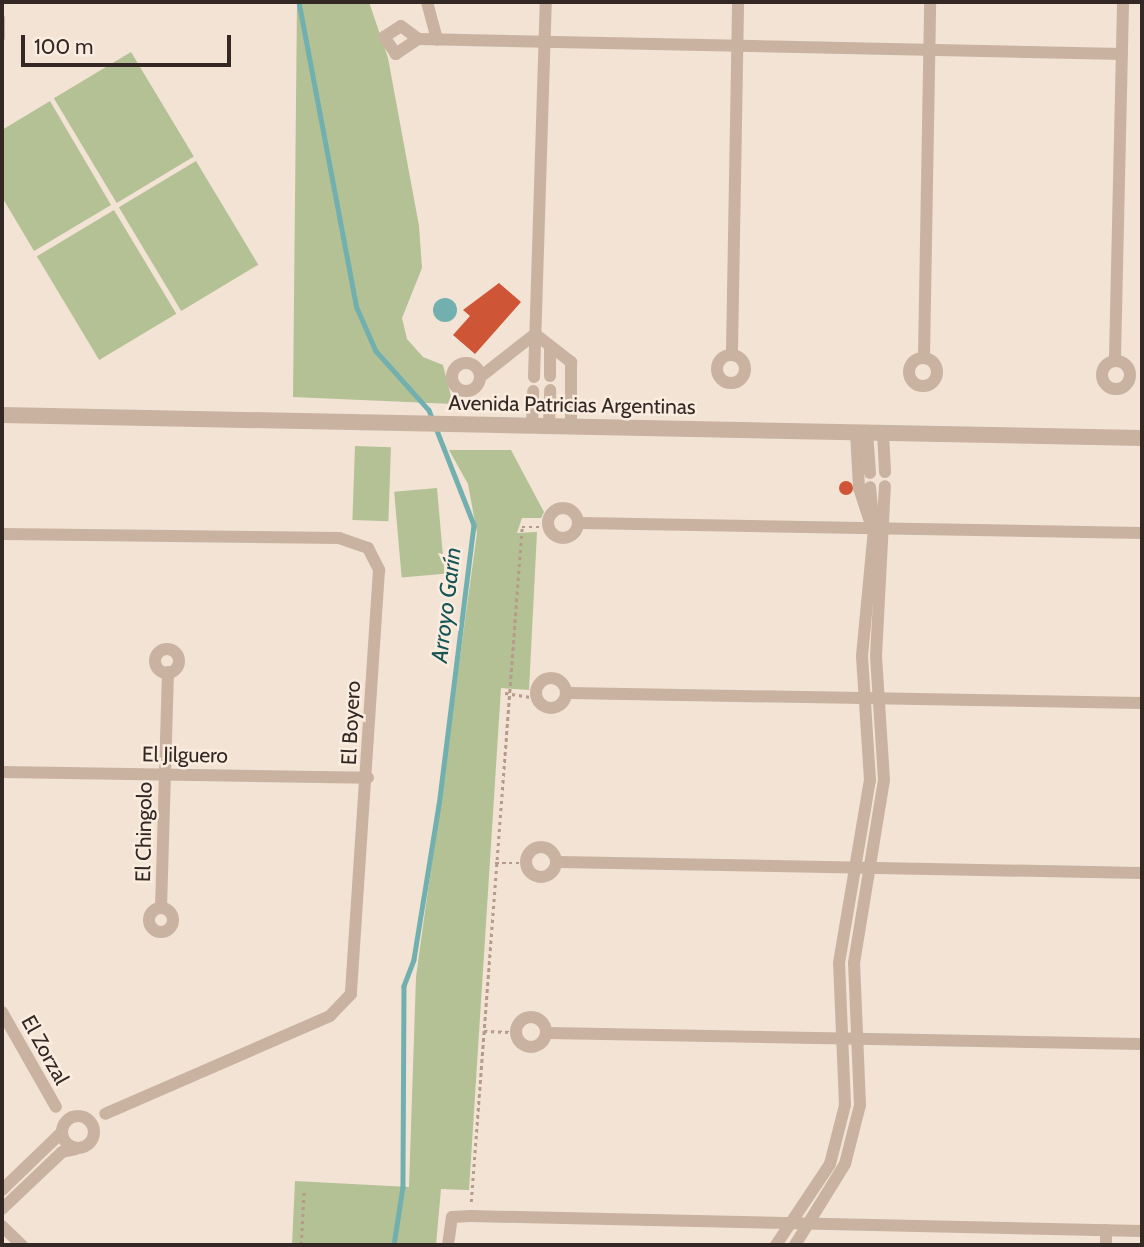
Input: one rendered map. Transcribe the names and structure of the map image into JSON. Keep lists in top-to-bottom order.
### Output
{
  "streets": {
    "street": [
      "Avenida Patricias Argentinas",
      "El Boyero",
      "El Jilguero",
      "El Chingolo",
      "El Zorzal"
    ]
  },
  "crossings": [
    ["El Boyero", "El Jilguero"],
    ["El Jilguero", "El Chingolo"]
  ],
  "water": ["Arroyo Garín"],
  "scale_bar": "100 m"
}
